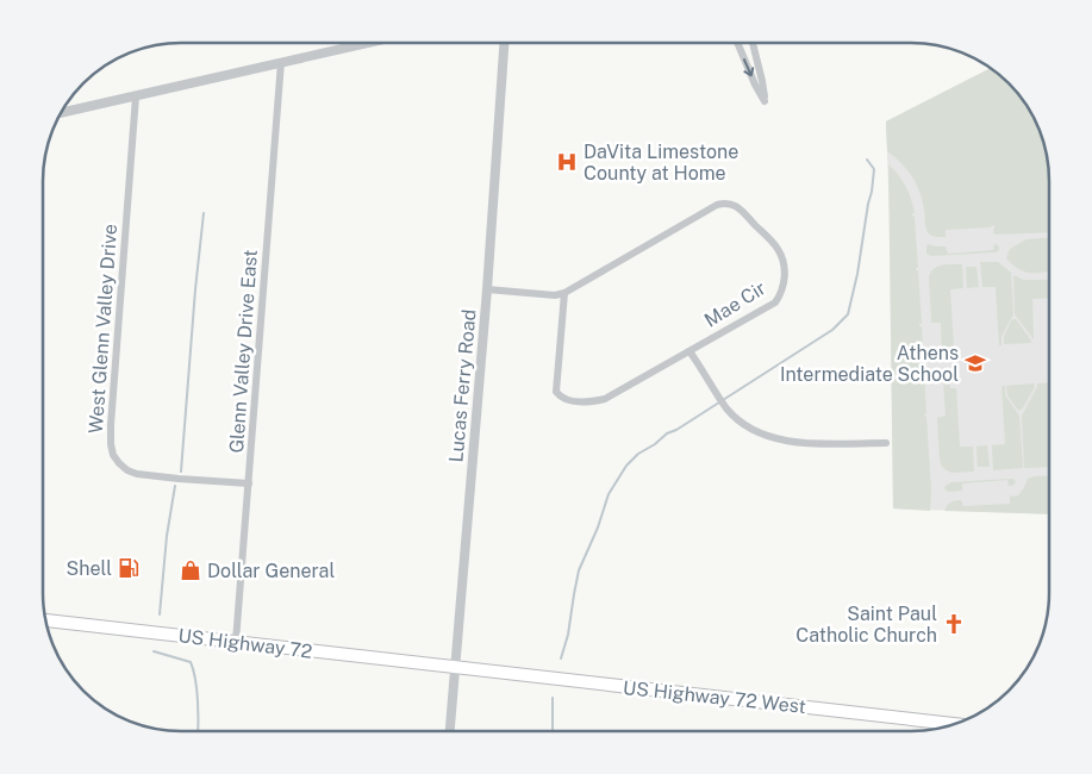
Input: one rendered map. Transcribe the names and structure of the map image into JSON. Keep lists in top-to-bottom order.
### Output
{
  "streets": {
    "highway": ["US Highway 72", "US Highway 72 West"],
    "street": [
      "Mae Cir",
      "West Glenn Valley Drive",
      "Glenn Valley Drive East",
      "Lucas Ferry Road"
    ]
  },
  "crossings": [
    ["Mae Cir", "Lucas Ferry Road"],
    ["West Glenn Valley Drive", "Glenn Valley Drive East"],
    ["Glenn Valley Drive East", "US Highway 72"],
    ["Lucas Ferry Road", "US Highway 72"],
    ["Lucas Ferry Road", "US Highway 72 West"],
    ["US Highway 72", "US Highway 72 West"]
  ],
  "places": {
    "hospital": ["DaVita Limestone County at Home"],
    "school or university": ["Athens Intermediate School"],
    "fuel station": ["Shell"],
    "shop": ["Dollar General"],
    "church": ["Saint Paul Catholic Church"]
  }
}
